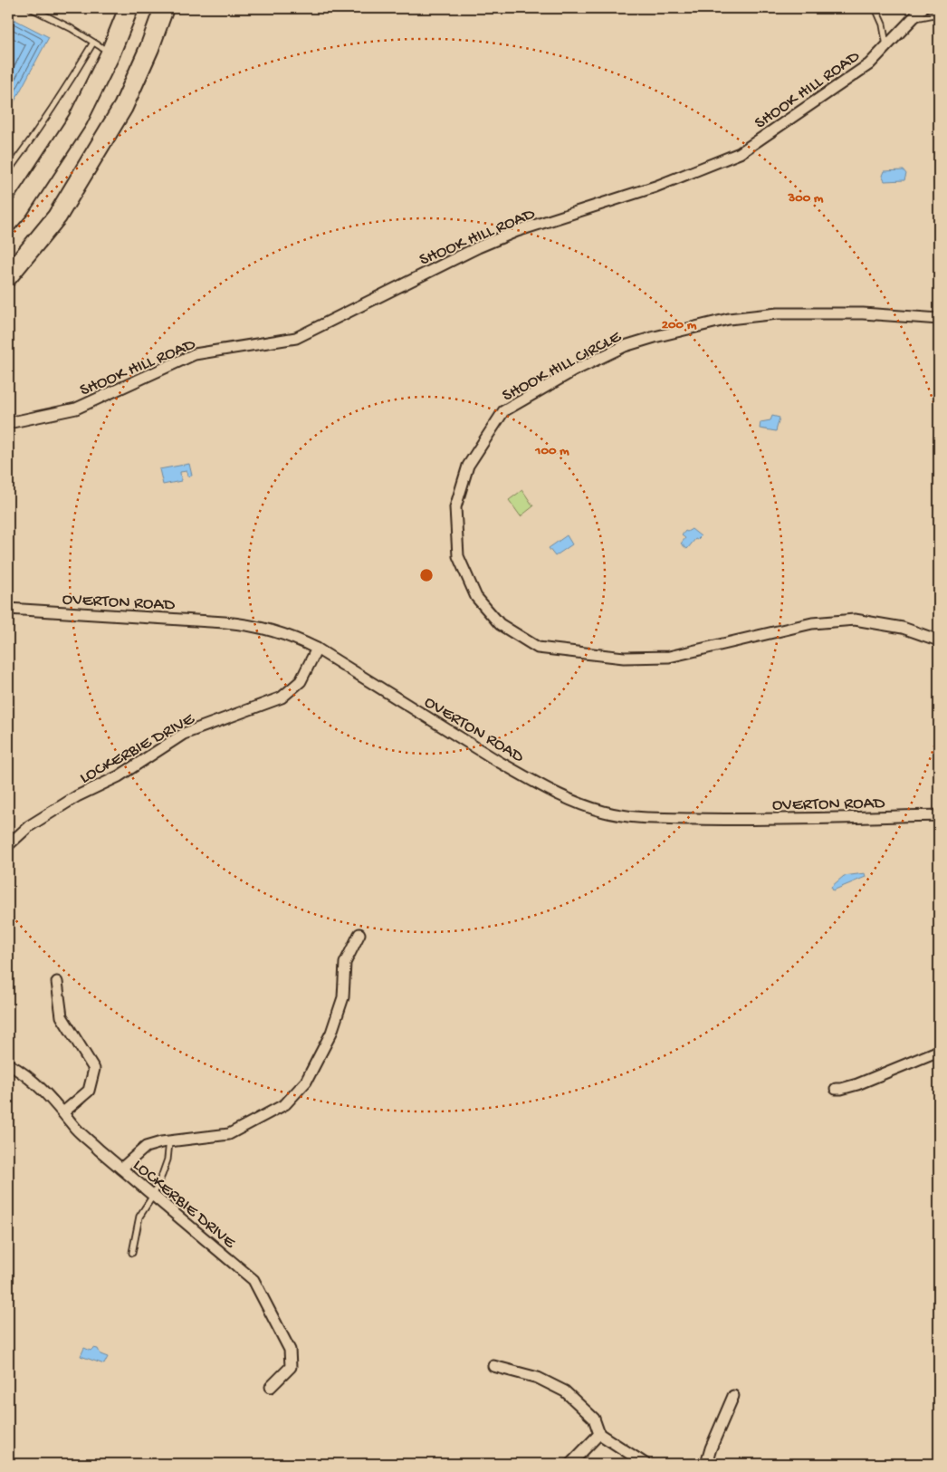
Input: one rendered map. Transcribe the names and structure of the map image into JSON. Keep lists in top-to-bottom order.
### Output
{
  "streets": {
    "street": [
      "SHOOK HILL ROAD",
      "SHOOK HILL CIRCLE",
      "OVERTON ROAD",
      "LOCKERBIE DRIVE"
    ]
  },
  "crossings": [
    ["OVERTON ROAD", "LOCKERBIE DRIVE"]
  ],
  "rings": ["300 m", "200 m", "100 m"]
}
